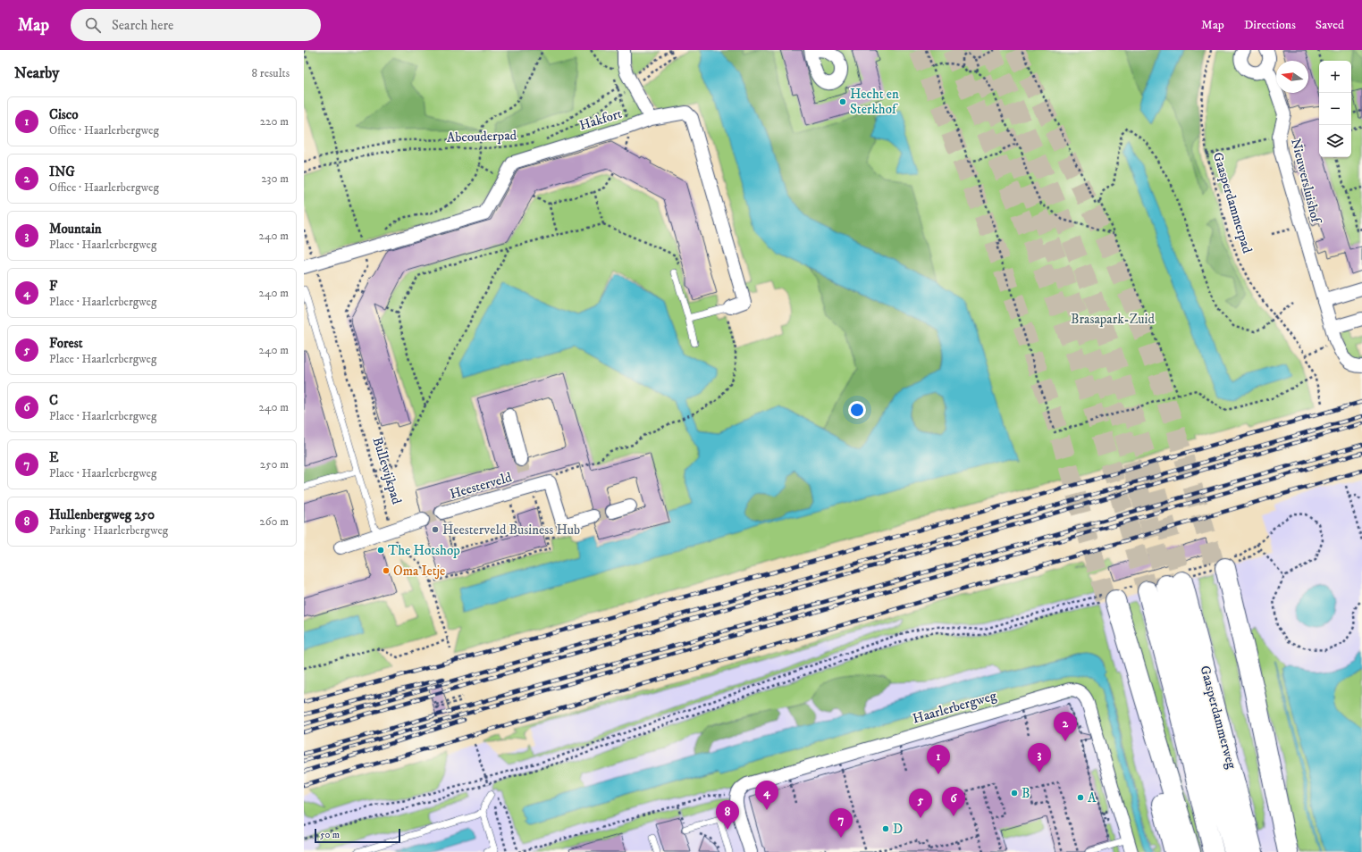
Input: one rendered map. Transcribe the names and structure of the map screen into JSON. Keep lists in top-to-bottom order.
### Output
{
  "streets": {
    "highway": ["Gaasperdammerweg"],
    "street": [
      "Hakfort",
      "Nieuwersluishof",
      "Heesterveld",
      "Haarlerbergweg"
    ],
    "path": ["Abcouderpad", "Gaasperdammerpad", "Bullewijkpad"]
  },
  "parks": ["Brasapark-Zuid"],
  "places": [
    "Hecht en Sterkhof",
    "Heesterveld Business Hub",
    "The Hotshop",
    "Oma Ietje",
    "B",
    "A",
    "D"
  ],
  "scale_bar": "50 m",
  "north": "left",
  "page": {
    "header": "Map",
    "search": "Search here",
    "nav": ["Map", "Directions", "Saved"],
    "heading": ["Nearby", "8 results"],
    "map_buttons": ["+", "−"],
    "list": [
      {
        "mark": "1",
        "name": "Cisco",
        "note": "Office · Haarlerbergweg",
        "value": "220 m"
      },
      {
        "mark": "2",
        "name": "ING",
        "note": "Office · Haarlerbergweg",
        "value": "230 m"
      },
      {
        "mark": "3",
        "name": "Mountain",
        "note": "Place · Haarlerbergweg",
        "value": "240 m"
      },
      {
        "mark": "4",
        "name": "F",
        "note": "Place · Haarlerbergweg",
        "value": "240 m"
      },
      {
        "mark": "5",
        "name": "Forest",
        "note": "Place · Haarlerbergweg",
        "value": "240 m"
      },
      {
        "mark": "6",
        "name": "C",
        "note": "Place · Haarlerbergweg",
        "value": "240 m"
      },
      {
        "mark": "7",
        "name": "E",
        "note": "Place · Haarlerbergweg",
        "value": "250 m"
      },
      {
        "mark": "8",
        "name": "Hullenbergweg 250",
        "note": "Parking · Haarlerbergweg",
        "value": "260 m"
      }
    ],
    "pins": [
      "2",
      "3",
      "1",
      "4",
      "6",
      "5",
      "8",
      "7"
    ],
    "scale": "50 m"
  }
}
